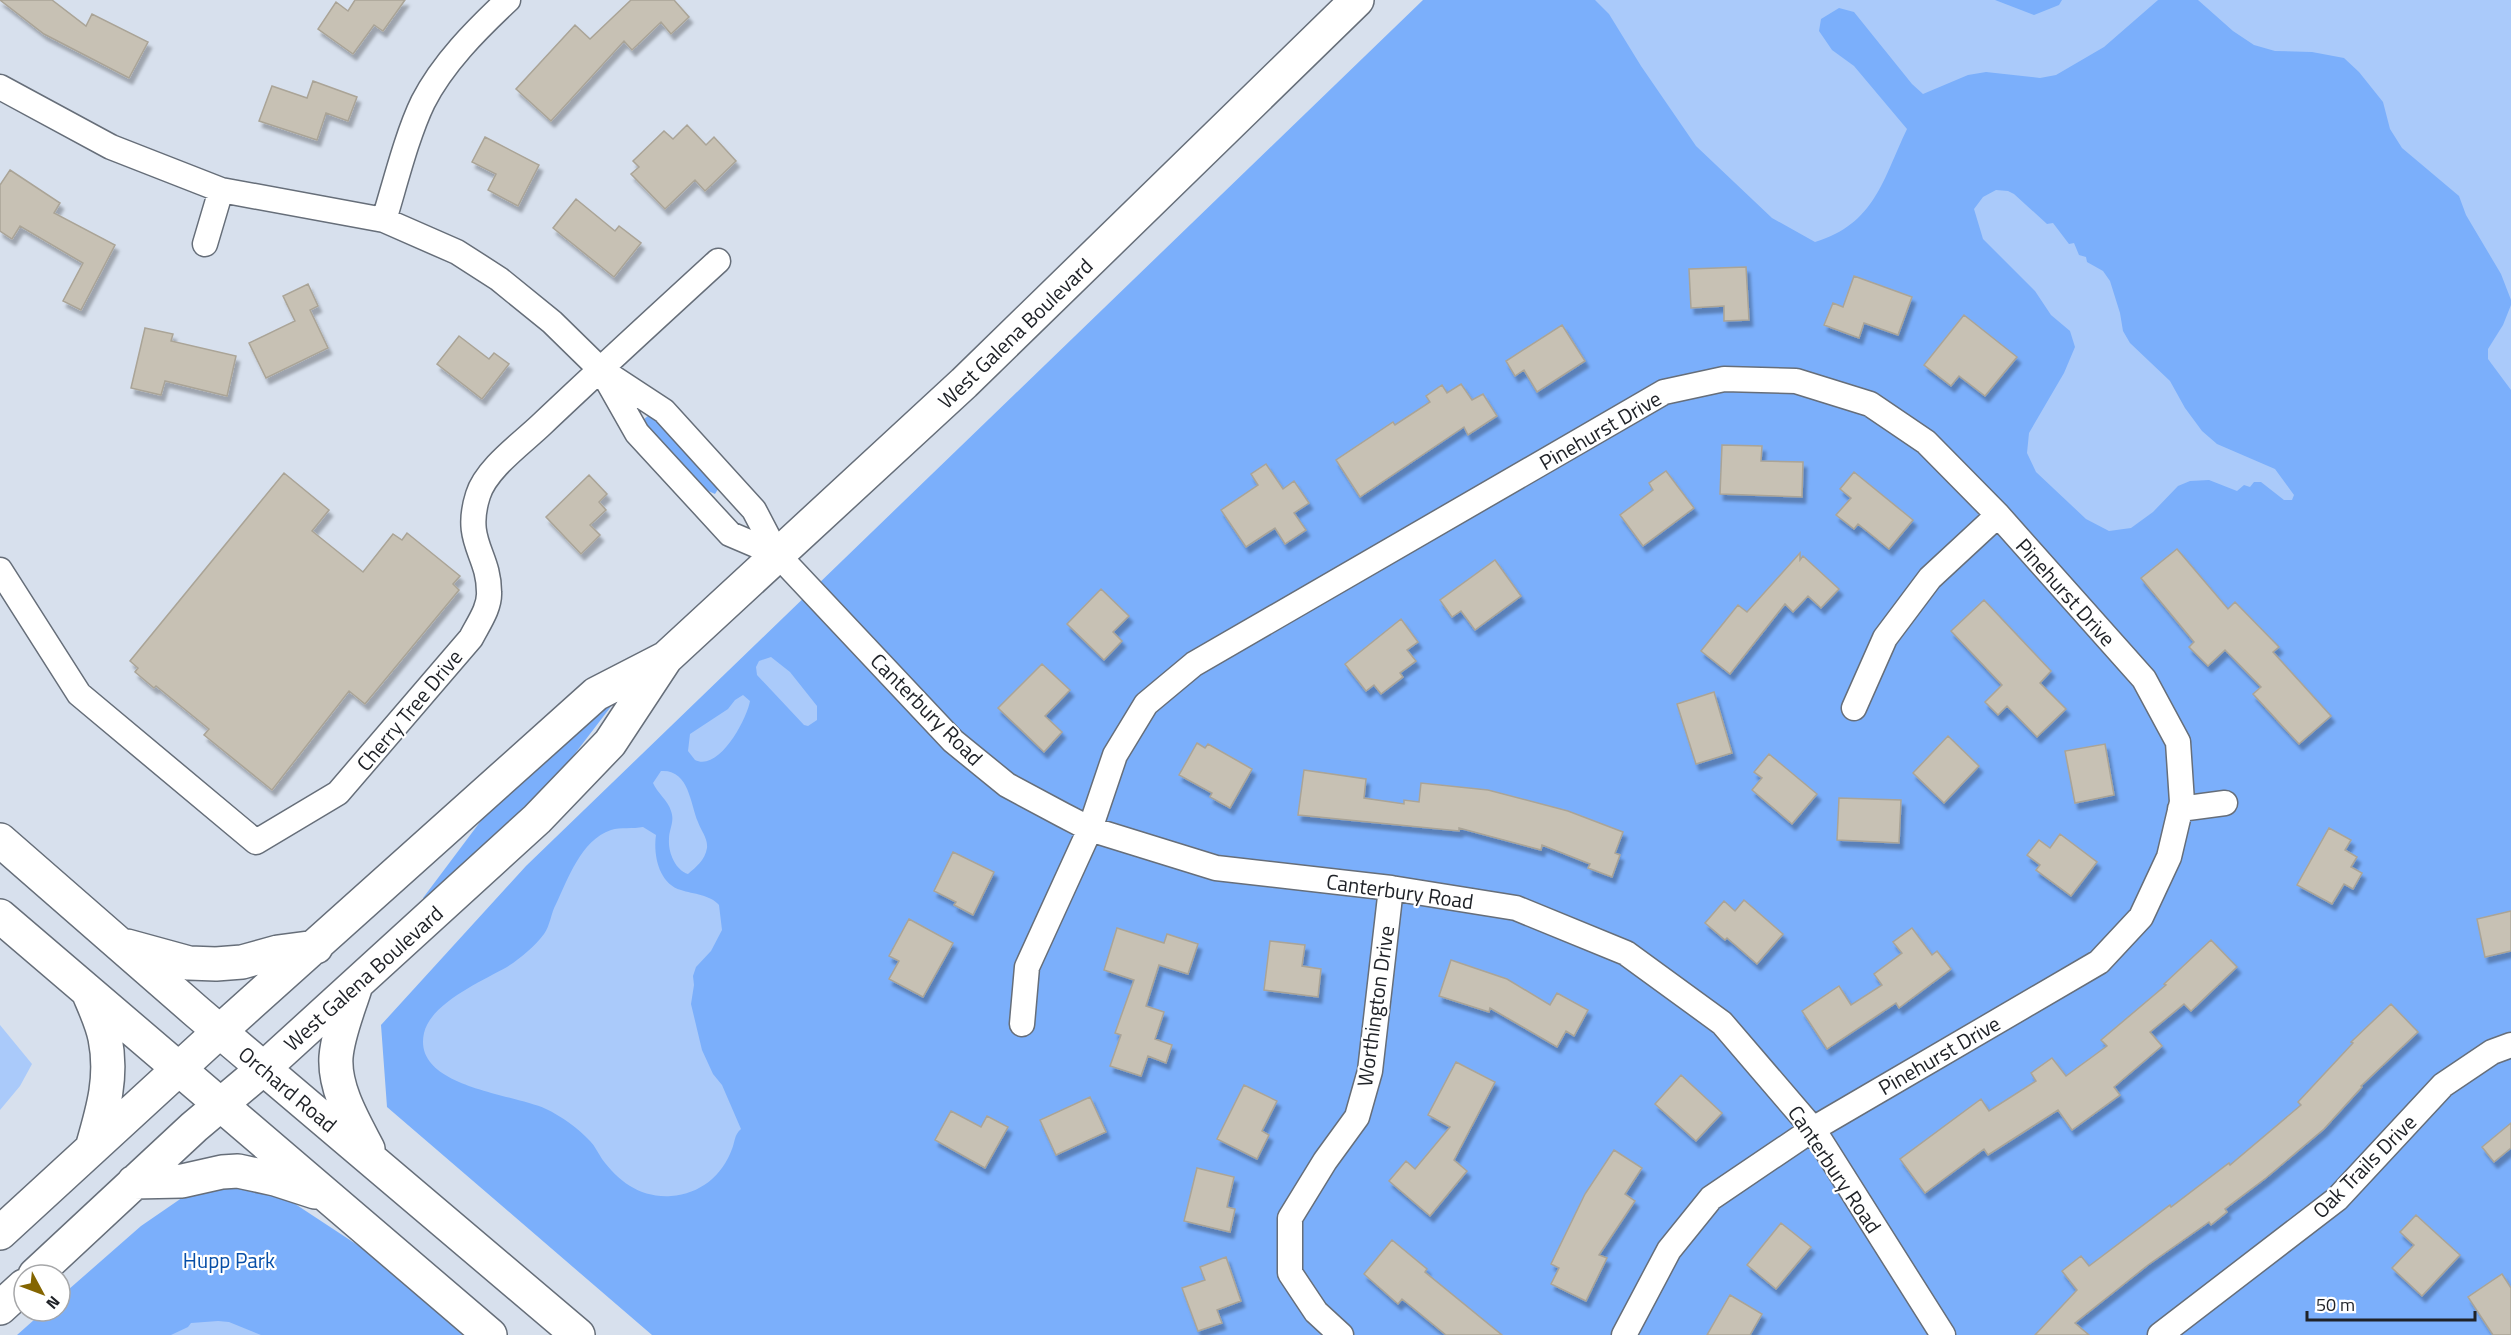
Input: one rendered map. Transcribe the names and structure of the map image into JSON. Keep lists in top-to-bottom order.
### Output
{
  "streets": {
    "main road": ["West Galena Boulevard", "Orchard Road"],
    "street": [
      "Pinehurst Drive",
      "Canterbury Road",
      "Cherry Tree Drive",
      "Worthington Drive",
      "Oak Trails Drive"
    ]
  },
  "crossings": [
    ["West Galena Boulevard", "Canterbury Road"],
    ["West Galena Boulevard", "Orchard Road"],
    ["Pinehurst Drive", "Canterbury Road"],
    ["Canterbury Road", "Worthington Drive"]
  ],
  "parks": ["Hupp Park"],
  "scale_bar": "50 m",
  "north": "bottom right"
}
